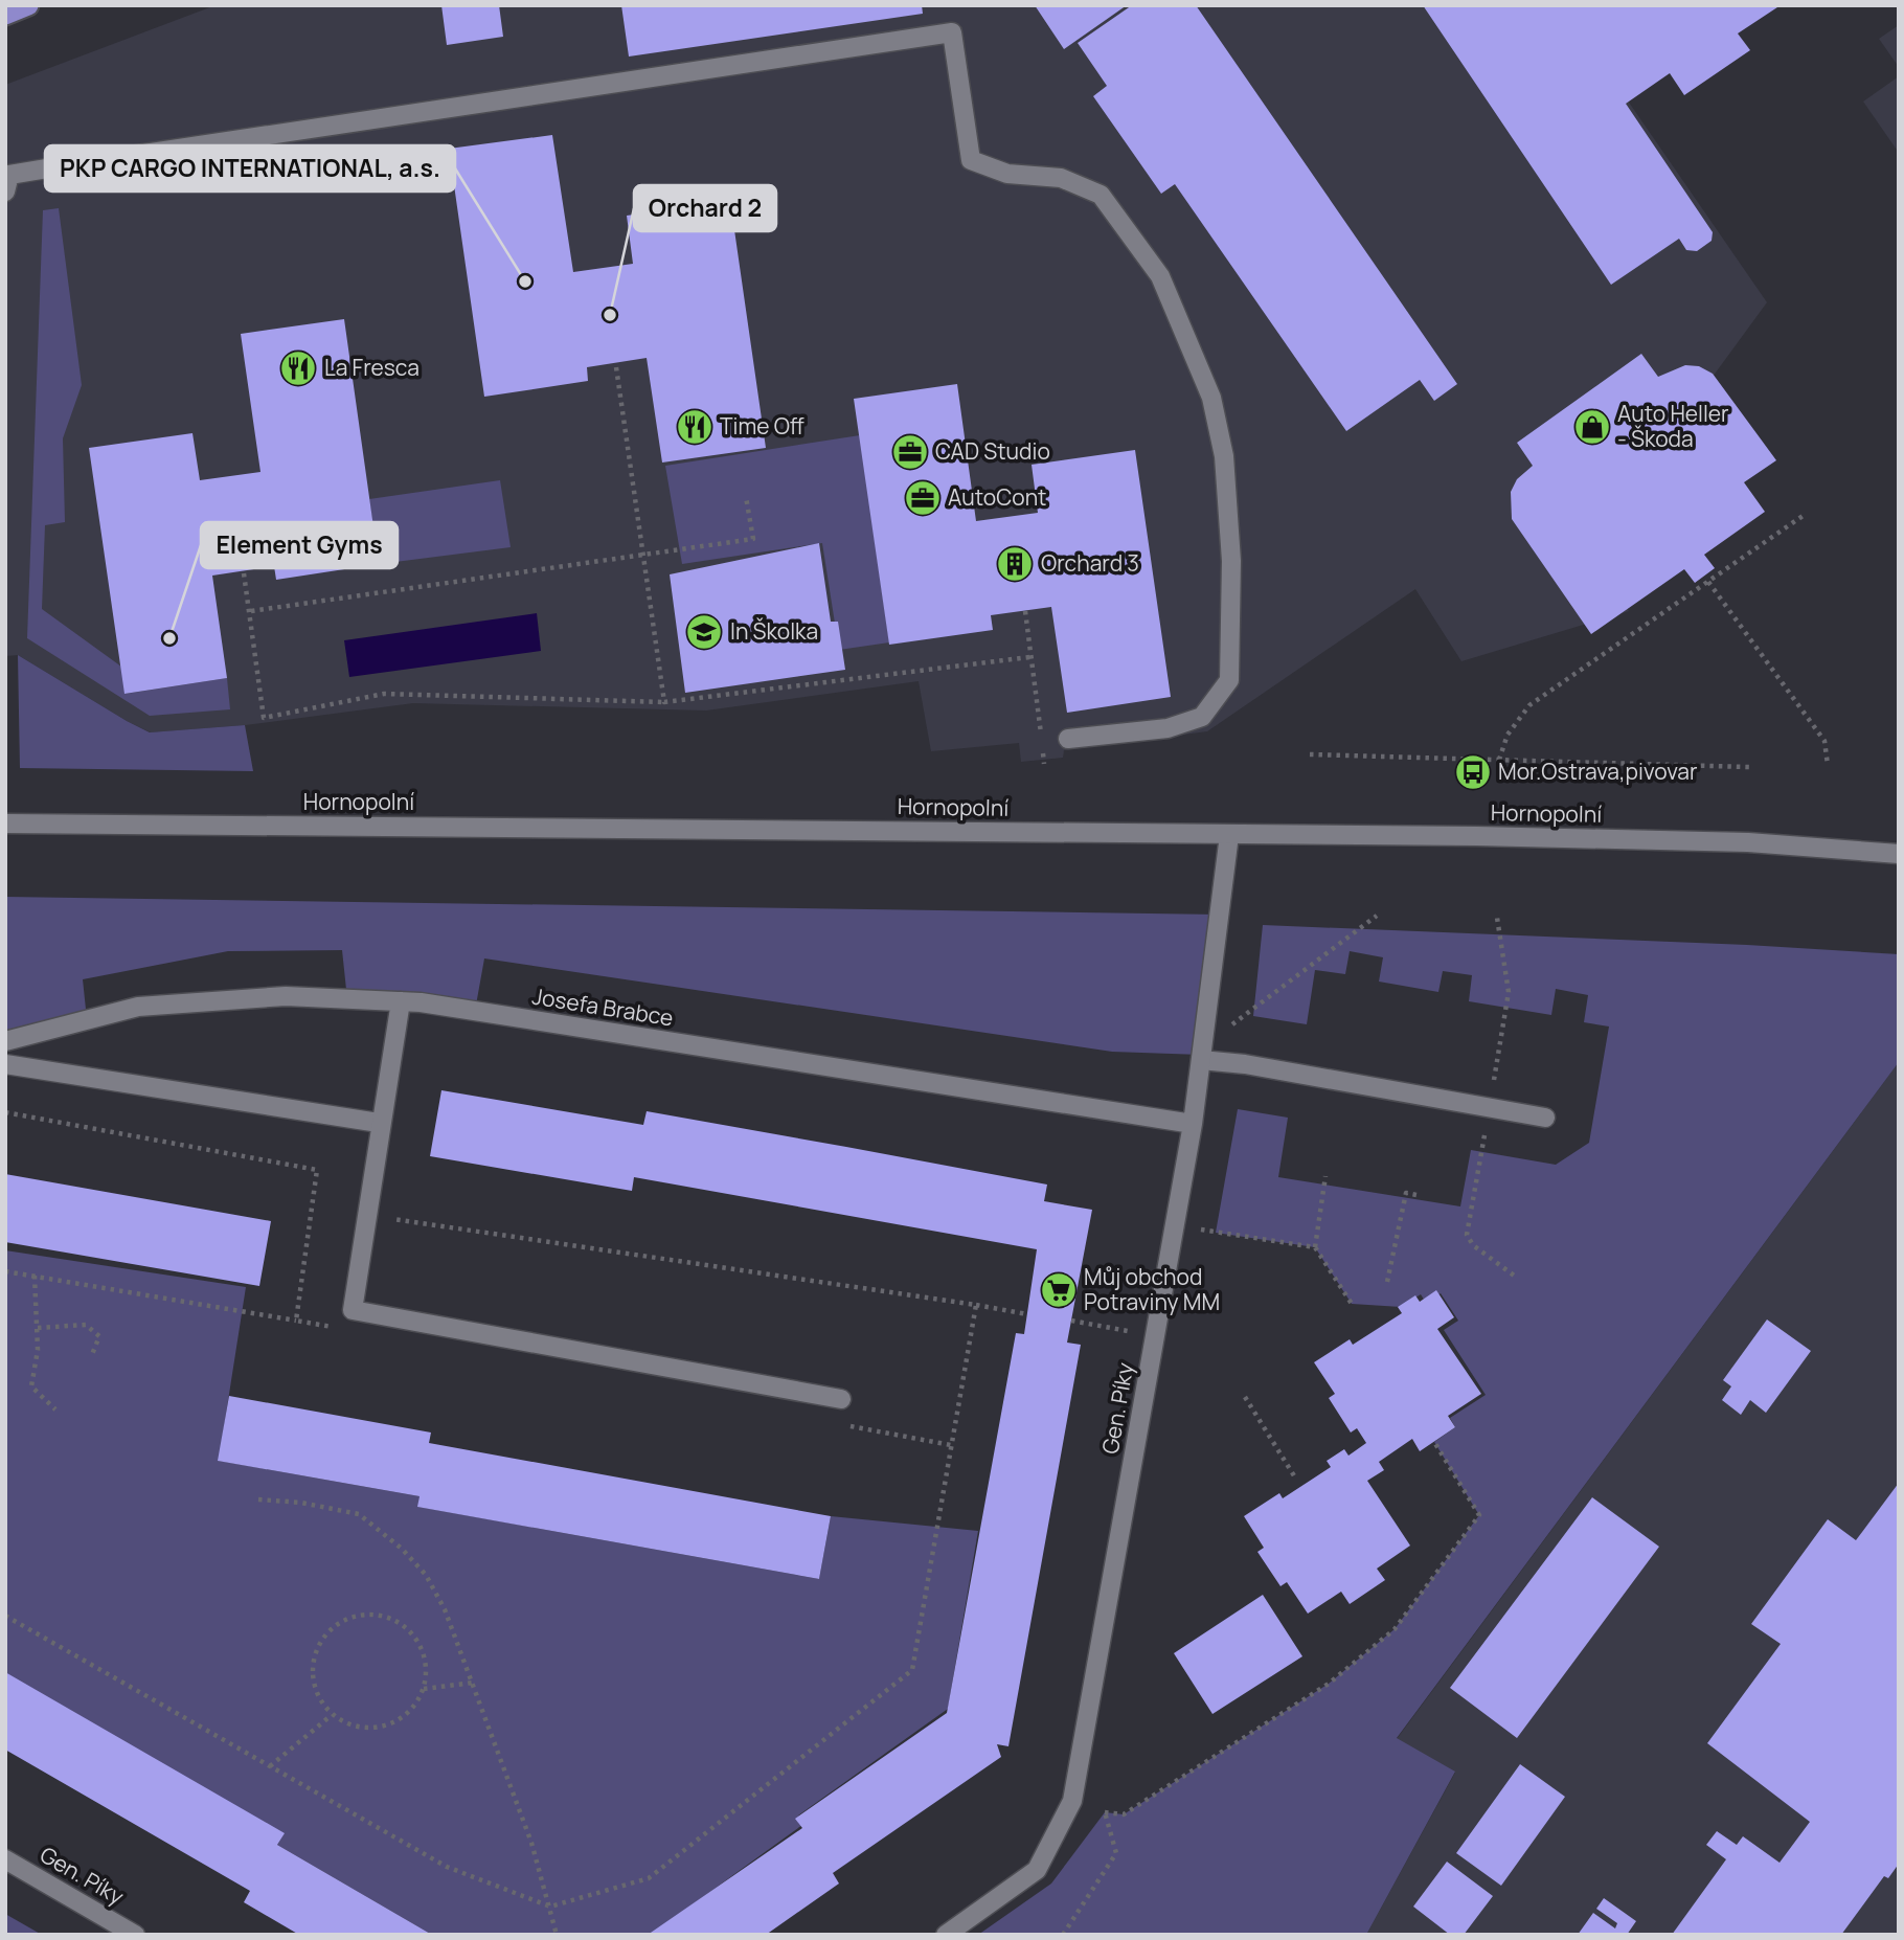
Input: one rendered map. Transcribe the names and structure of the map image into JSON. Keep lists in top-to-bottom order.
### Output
{
  "streets": {
    "street": ["Hornopolní", "Josefa Brabce", "Gen. Píky"]
  },
  "crossings": [
    ["Hornopolní", "Gen. Píky"],
    ["Josefa Brabce", "Gen. Píky"]
  ],
  "places": {
    "other": ["PKP CARGO INTERNATIONAL, a.s.", "Orchard 2", "Element Gyms"],
    "restaurant": ["La Fresca", "Time Off"],
    "shop": ["Auto Heller - Škoda"],
    "office": ["CAD Studio", "AutoCont"],
    "building": ["Orchard 3"],
    "school or university": ["In Školka"],
    "bus stop": ["Mor.Ostrava,pivovar"],
    "supermarket": ["Můj obchod Potraviny MM"]
  }
}
